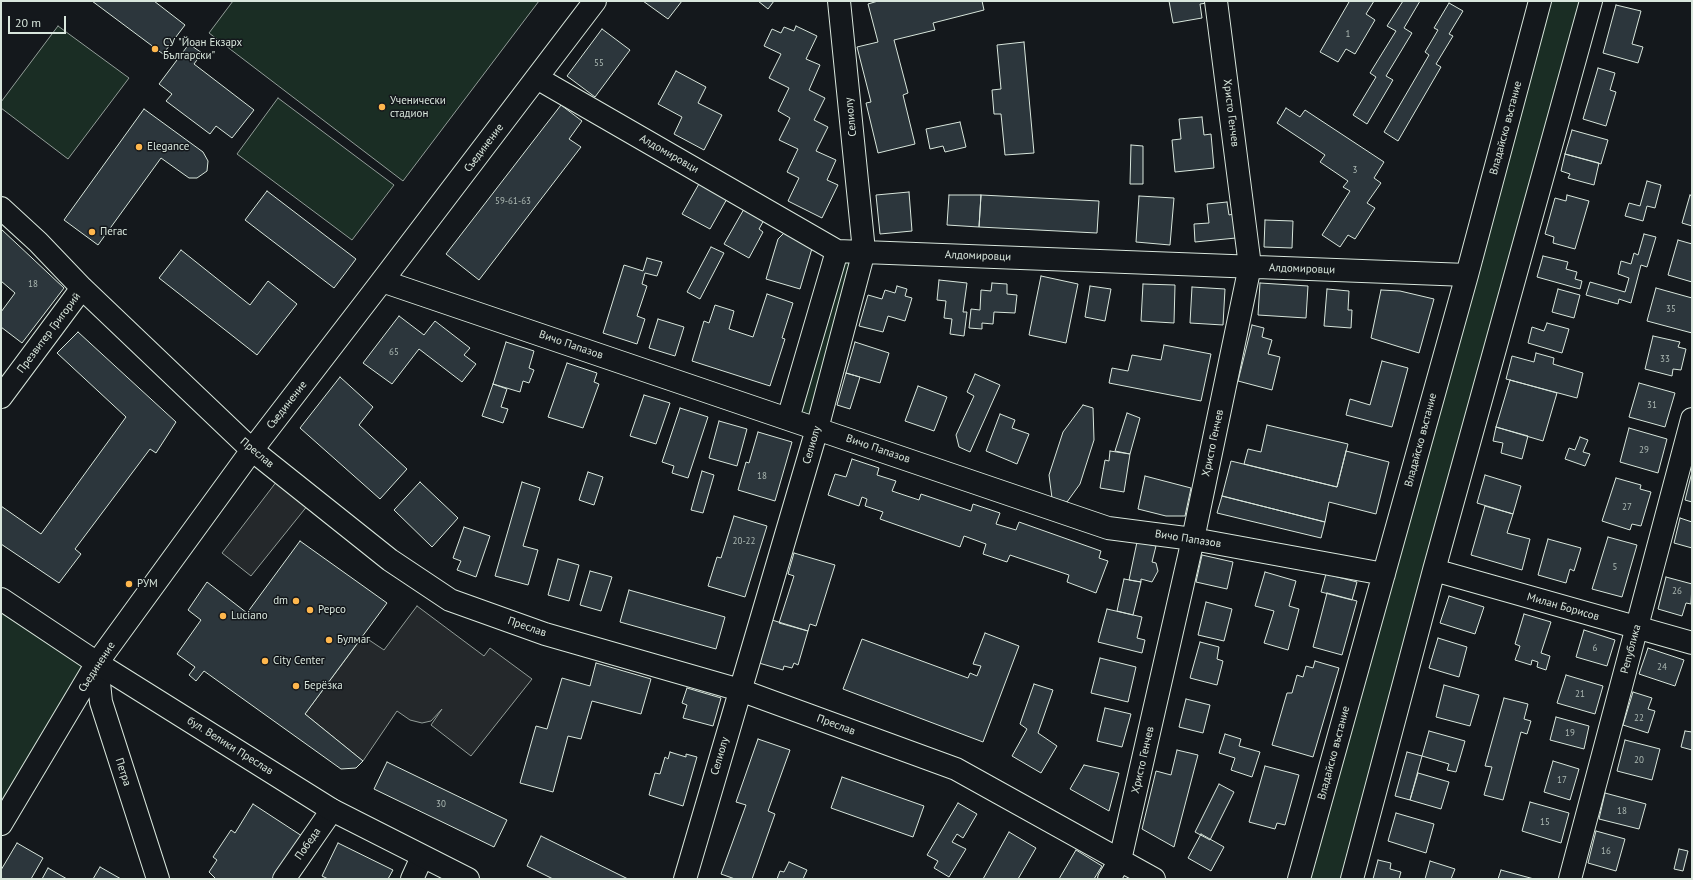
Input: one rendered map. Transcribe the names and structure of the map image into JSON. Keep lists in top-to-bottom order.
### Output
{
  "streets": {
    "street": [
      "Христо Генчев",
      "Селиолу",
      "Владайско въстание",
      "Съединение",
      "Алдомировци",
      "Презвитер Григорий",
      "Вичо Папазов",
      "Преслав",
      "Милан Борисов",
      "Република",
      "бул. Велики Преслав",
      "Петра",
      "Победа"
    ]
  },
  "crossings": [
    ["Христо Генчев", "Алдомировци"],
    ["Христо Генчев", "Вичо Папазов"],
    ["Христо Генчев", "Преслав"],
    ["Селиолу", "Алдомировци"],
    ["Селиолу", "Вичо Папазов"],
    ["Селиолу", "Преслав"],
    ["Владайско въстание", "Алдомировци"],
    ["Владайско въстание", "Вичо Папазов"],
    ["Съединение", "Алдомировци"],
    ["Съединение", "Вичо Папазов"],
    ["Съединение", "Преслав"],
    ["Съединение", "бул. Велики Преслав"],
    ["Съединение", "Петра"],
    ["Презвитер Григорий", "Преслав"],
    ["Милан Борисов", "Република"],
    ["бул. Велики Преслав", "Петра"],
    ["бул. Велики Преслав", "Победа"]
  ],
  "places": [
    "СУ \"Йоан Екзарх Български\"",
    "Ученически стадион",
    "Elegance",
    "Пегас",
    "РУМ",
    "dm",
    "Pepco",
    "Luciano",
    "Булмаг",
    "City Center",
    "Берёзка"
  ],
  "house_numbers": [
    "1",
    "55",
    "3",
    "59-61-63",
    "18",
    "35",
    "65",
    "33",
    "31",
    "29",
    "18",
    "27",
    "20-22",
    "5",
    "26",
    "6",
    "24",
    "21",
    "22",
    "19",
    "20",
    "17",
    "30",
    "18",
    "15",
    "16"
  ],
  "scale_bar": "20 m"
}
